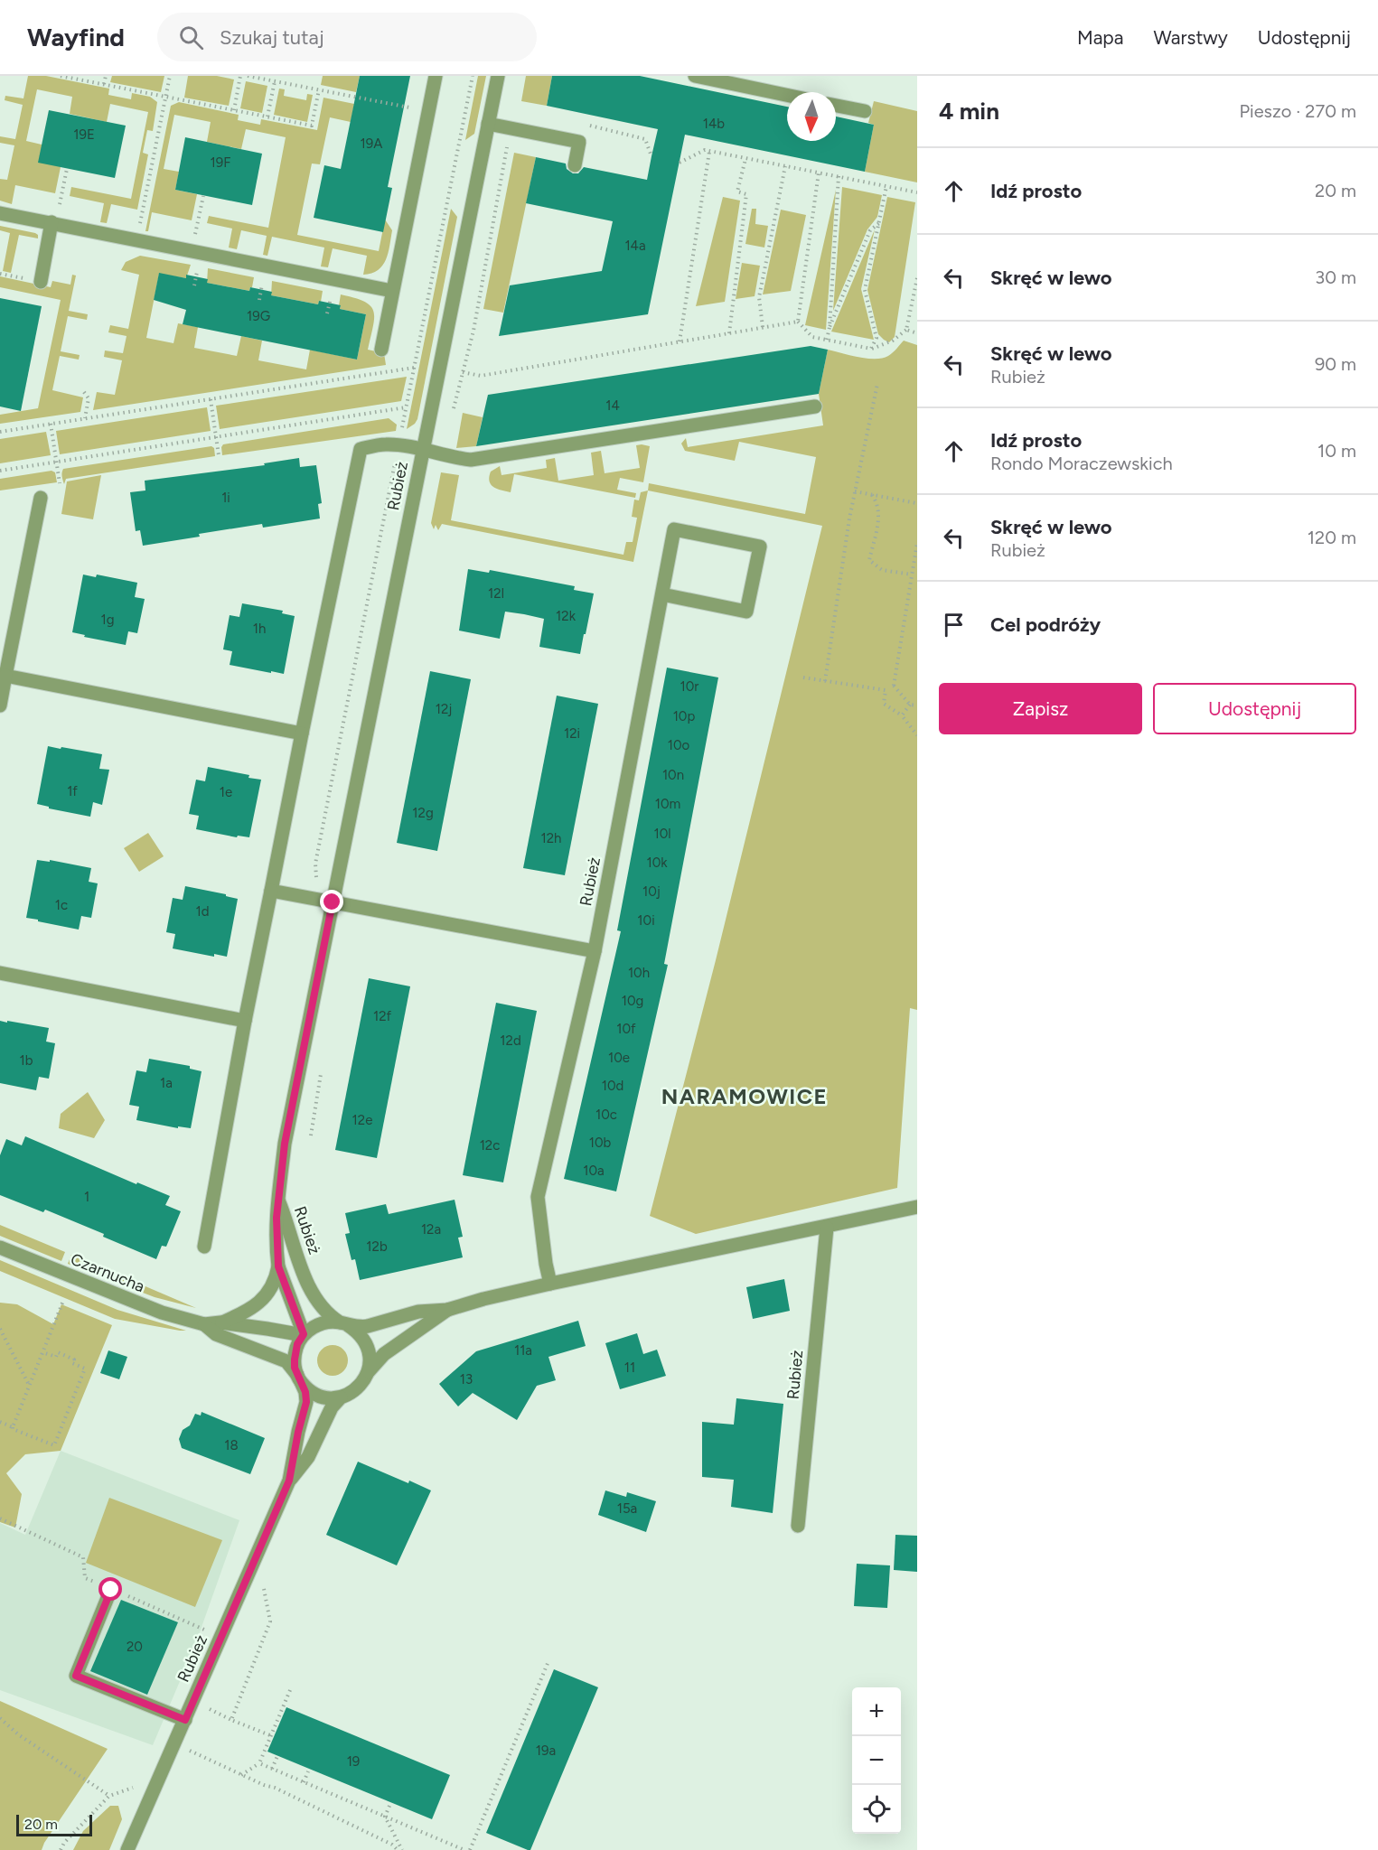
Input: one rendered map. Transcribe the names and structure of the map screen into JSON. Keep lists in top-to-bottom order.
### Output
{
  "streets": {
    "street": ["Rubież", "Czarnucha"]
  },
  "crossings": [
    ["Rubież", "Czarnucha"]
  ],
  "districts": ["NARAMOWICE"],
  "house_numbers": [
    "14b",
    "19E",
    "19A",
    "19F",
    "14a",
    "19G",
    "14",
    "1i",
    "12l",
    "12k",
    "1g",
    "1h",
    "10r",
    "12j",
    "10p",
    "12i",
    "10o",
    "10n",
    "1f",
    "1e",
    "10m",
    "12g",
    "10l",
    "12h",
    "10k",
    "10j",
    "1c",
    "1d",
    "10i",
    "10h",
    "10g",
    "12f",
    "10f",
    "12d",
    "10e",
    "1b",
    "1a",
    "10d",
    "10c",
    "12e",
    "10b",
    "12c",
    "10a",
    "1",
    "12a",
    "12b",
    "11a",
    "11",
    "13",
    "18",
    "15a",
    "20",
    "19a",
    "19"
  ],
  "scale_bar": "20 m",
  "north": "bottom",
  "page": {
    "header": "Wayfind",
    "search": "Szukaj tutaj",
    "nav": ["Mapa", "Warstwy", "Udostępnij"],
    "heading": ["4 min", "Pieszo · 270 m"],
    "list": [
      ["Idź prosto", "20 m"],
      ["Skręć w lewo", "30 m"],
      ["Skręć w lewo", "Rubież", "90 m"],
      ["Idź prosto", "Rondo Moraczewskich", "10 m"],
      ["Skręć w lewo", "Rubież", "120 m"],
      "Cel podróży"
    ],
    "buttons": ["Zapisz", "Udostępnij"],
    "map_buttons": ["+", "−"],
    "scale": "20 m"
  }
}
